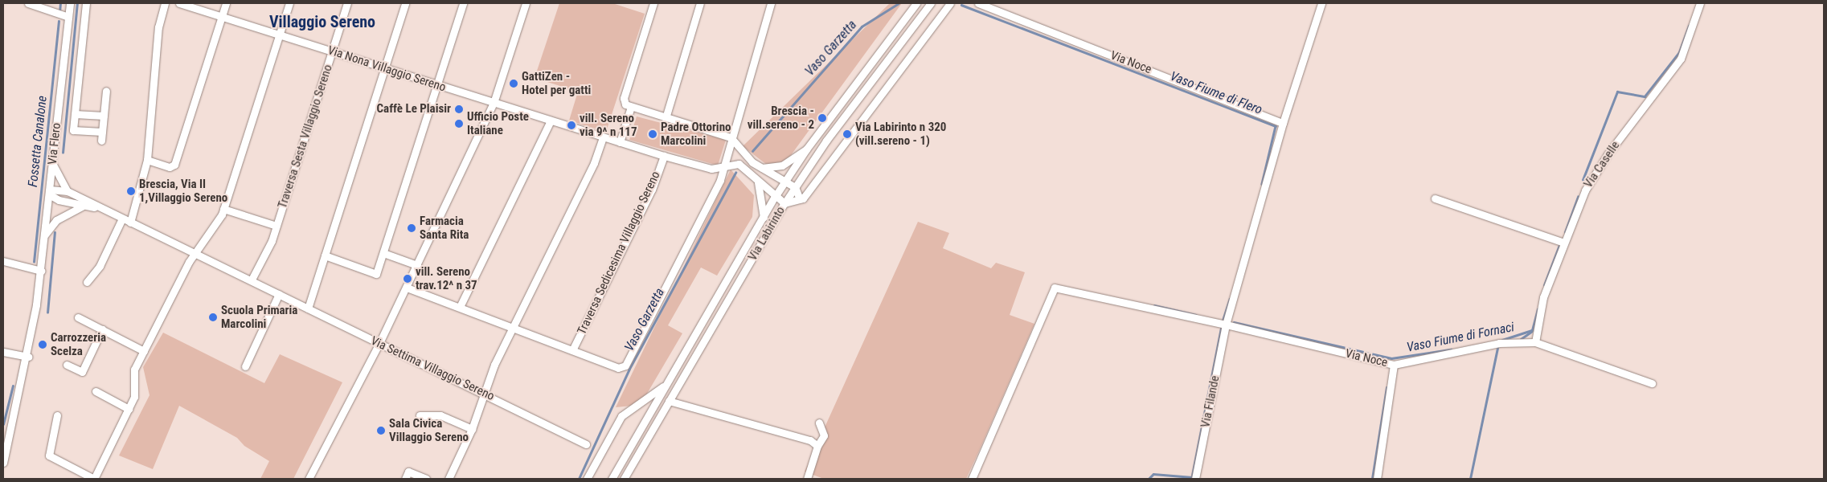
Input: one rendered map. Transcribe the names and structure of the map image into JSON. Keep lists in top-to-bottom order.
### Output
{
  "streets": {
    "street": [
      "Via Noce",
      "Via Nona Villaggio Sereno",
      "Traversa Sesta Villaggio Sereno",
      "Via Flero",
      "Via Caselle",
      "Via Labirinto",
      "Traversa Sedicesima Villaggio Sereno",
      "Via Settima Villaggio Sereno",
      "Via Filande"
    ]
  },
  "crossings": [
    ["Via Noce", "Via Filande"],
    ["Via Nona Villaggio Sereno", "Traversa Sesta Villaggio Sereno"],
    ["Via Nona Villaggio Sereno", "Via Labirinto"],
    ["Via Nona Villaggio Sereno", "Traversa Sedicesima Villaggio Sereno"],
    ["Traversa Sesta Villaggio Sereno", "Via Settima Villaggio Sereno"],
    ["Via Flero", "Via Settima Villaggio Sereno"]
  ],
  "districts": ["Villaggio Sereno"],
  "water": [
    "Vaso Garzetta",
    "Vaso Fiume di Flero",
    "Fossetta Canalone",
    "Vaso Fiume di Fornaci"
  ],
  "places": [
    "GattiZen - Hotel per gatti",
    "Caffè Le Plaisir",
    "Brescia - vill.sereno - 2",
    "Ufficio Poste Italiane",
    "vill. Sereno via 9^ n 117",
    "Padre Ottorino Marcolini",
    "Via Labirinto n 320 (vill.sereno - 1)",
    "Brescia, Via II 1,Villaggio Sereno",
    "Farmacia Santa Rita",
    "vill. Sereno trav.12^ n 37",
    "Scuola Primaria Marcolini",
    "Carrozzeria Scelza",
    "Sala Civica Villaggio Sereno"
  ]
}
